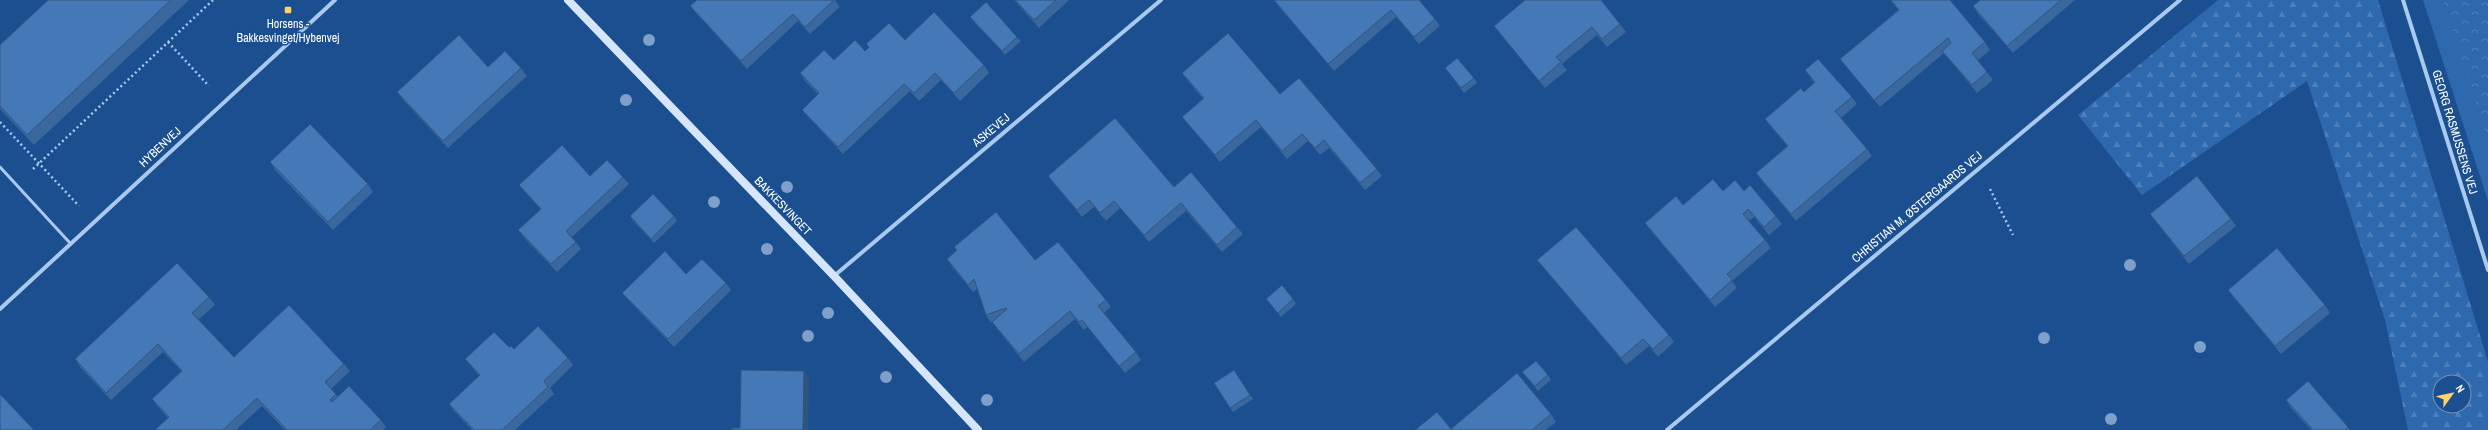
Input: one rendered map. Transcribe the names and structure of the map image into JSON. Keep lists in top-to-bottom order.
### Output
{
  "streets": {
    "street": [
      "ASKEVEJ",
      "GEORG RASMUSSENS VEJ",
      "HYBENVEJ",
      "BAKKESVINGET",
      "CHRISTIAN M. ØSTERGAARDS VEJ"
    ]
  },
  "crossings": [
    ["ASKEVEJ", "BAKKESVINGET"]
  ],
  "places": {
    "transit": ["Horsens - Bakkesvinget/Hybenvej"]
  },
  "north": "top right"
}
